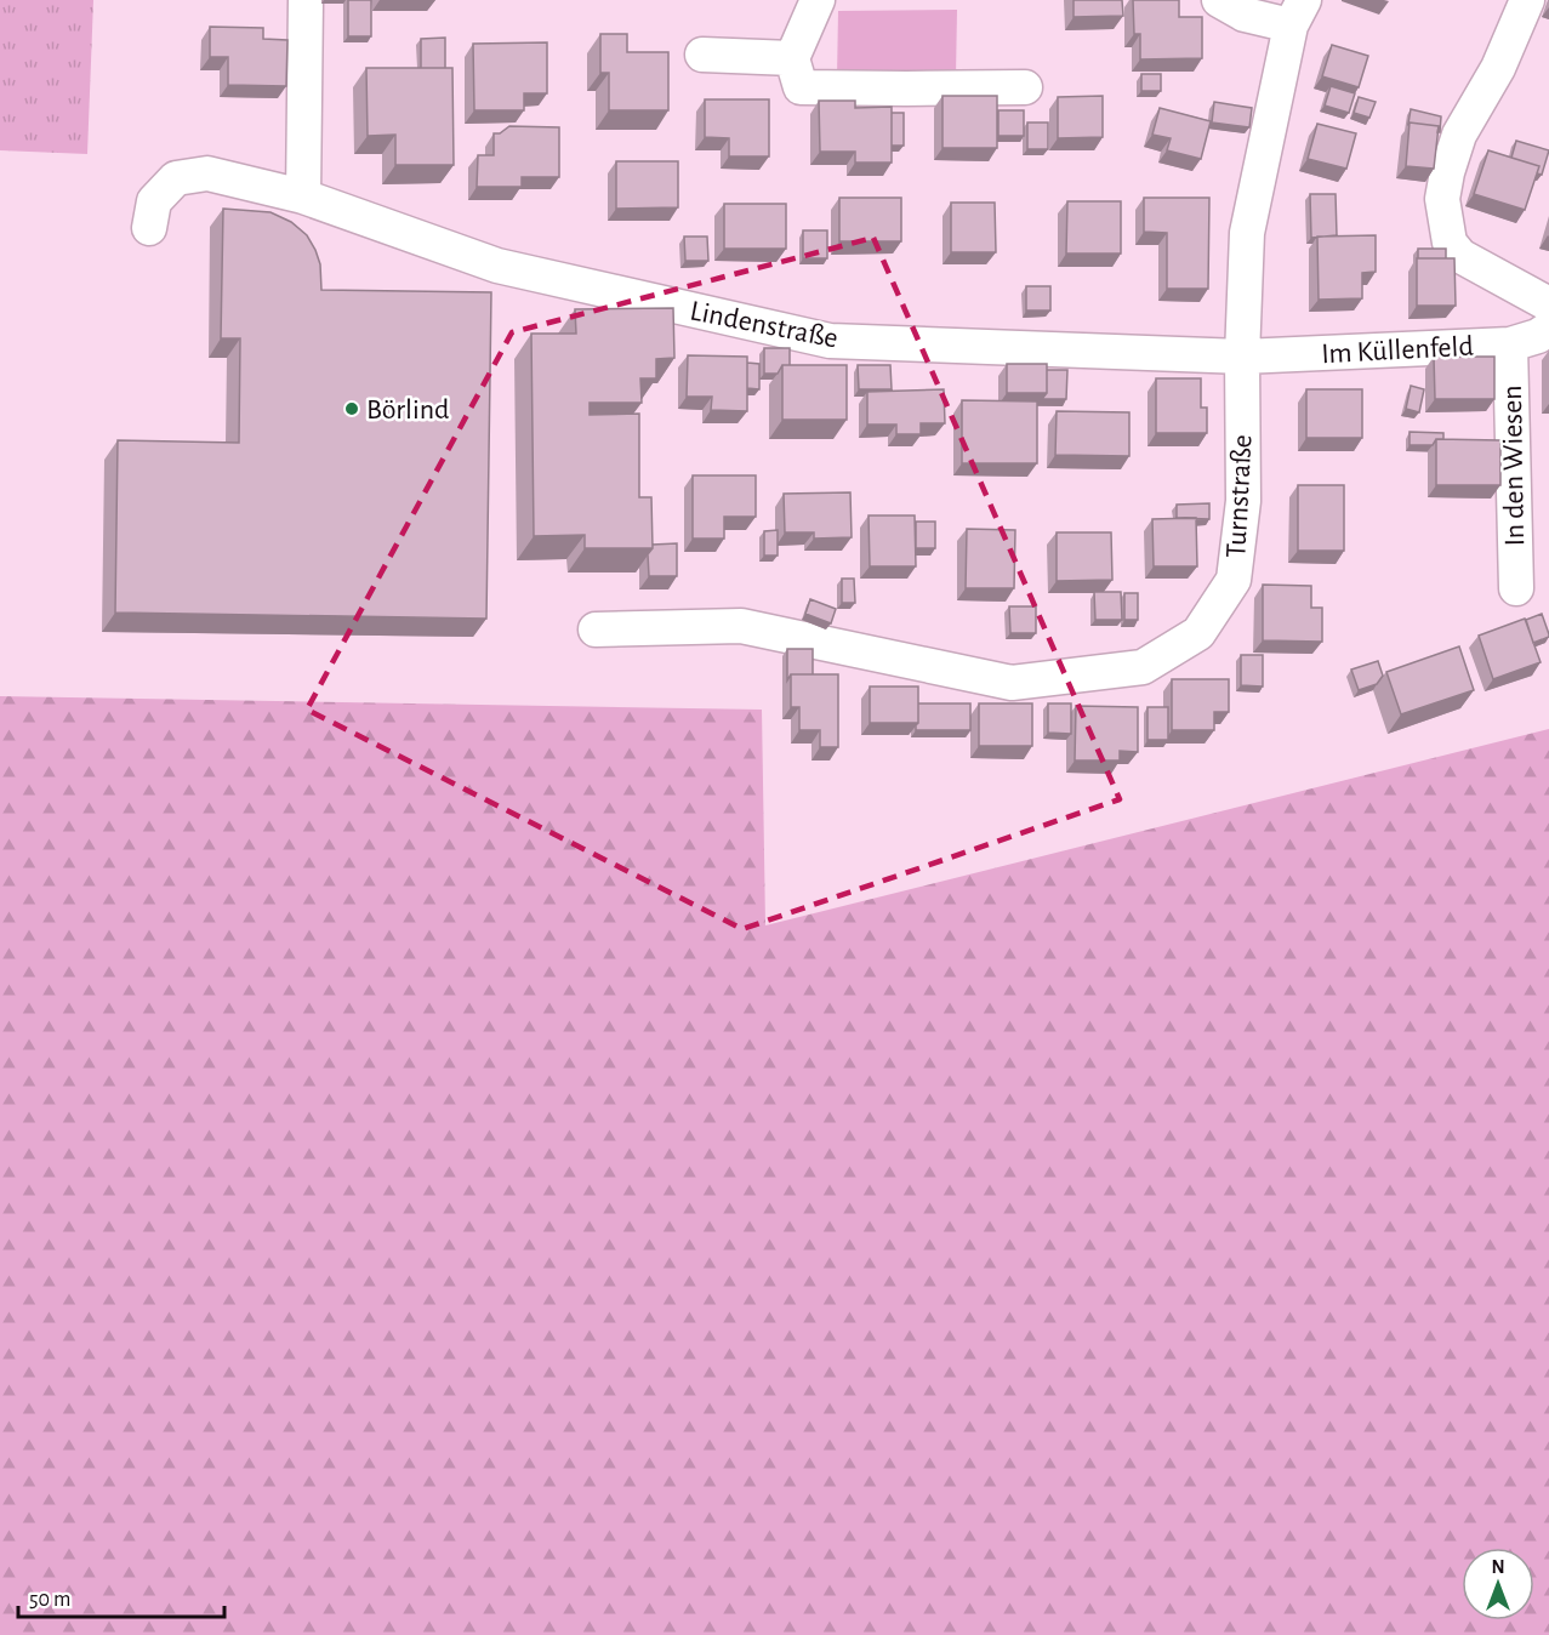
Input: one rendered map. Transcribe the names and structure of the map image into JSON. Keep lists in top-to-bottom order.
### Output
{
  "streets": {
    "street": [
      "Lindenstraße",
      "Im Küllenfeld",
      "In den Wiesen",
      "Turnstraße"
    ]
  },
  "crossings": [
    ["Lindenstraße", "Im Küllenfeld"],
    ["Lindenstraße", "Turnstraße"],
    ["Im Küllenfeld", "In den Wiesen"],
    ["Im Küllenfeld", "Turnstraße"]
  ],
  "places": ["Börlind"],
  "scale_bar": "50 m",
  "north": "top"
}
